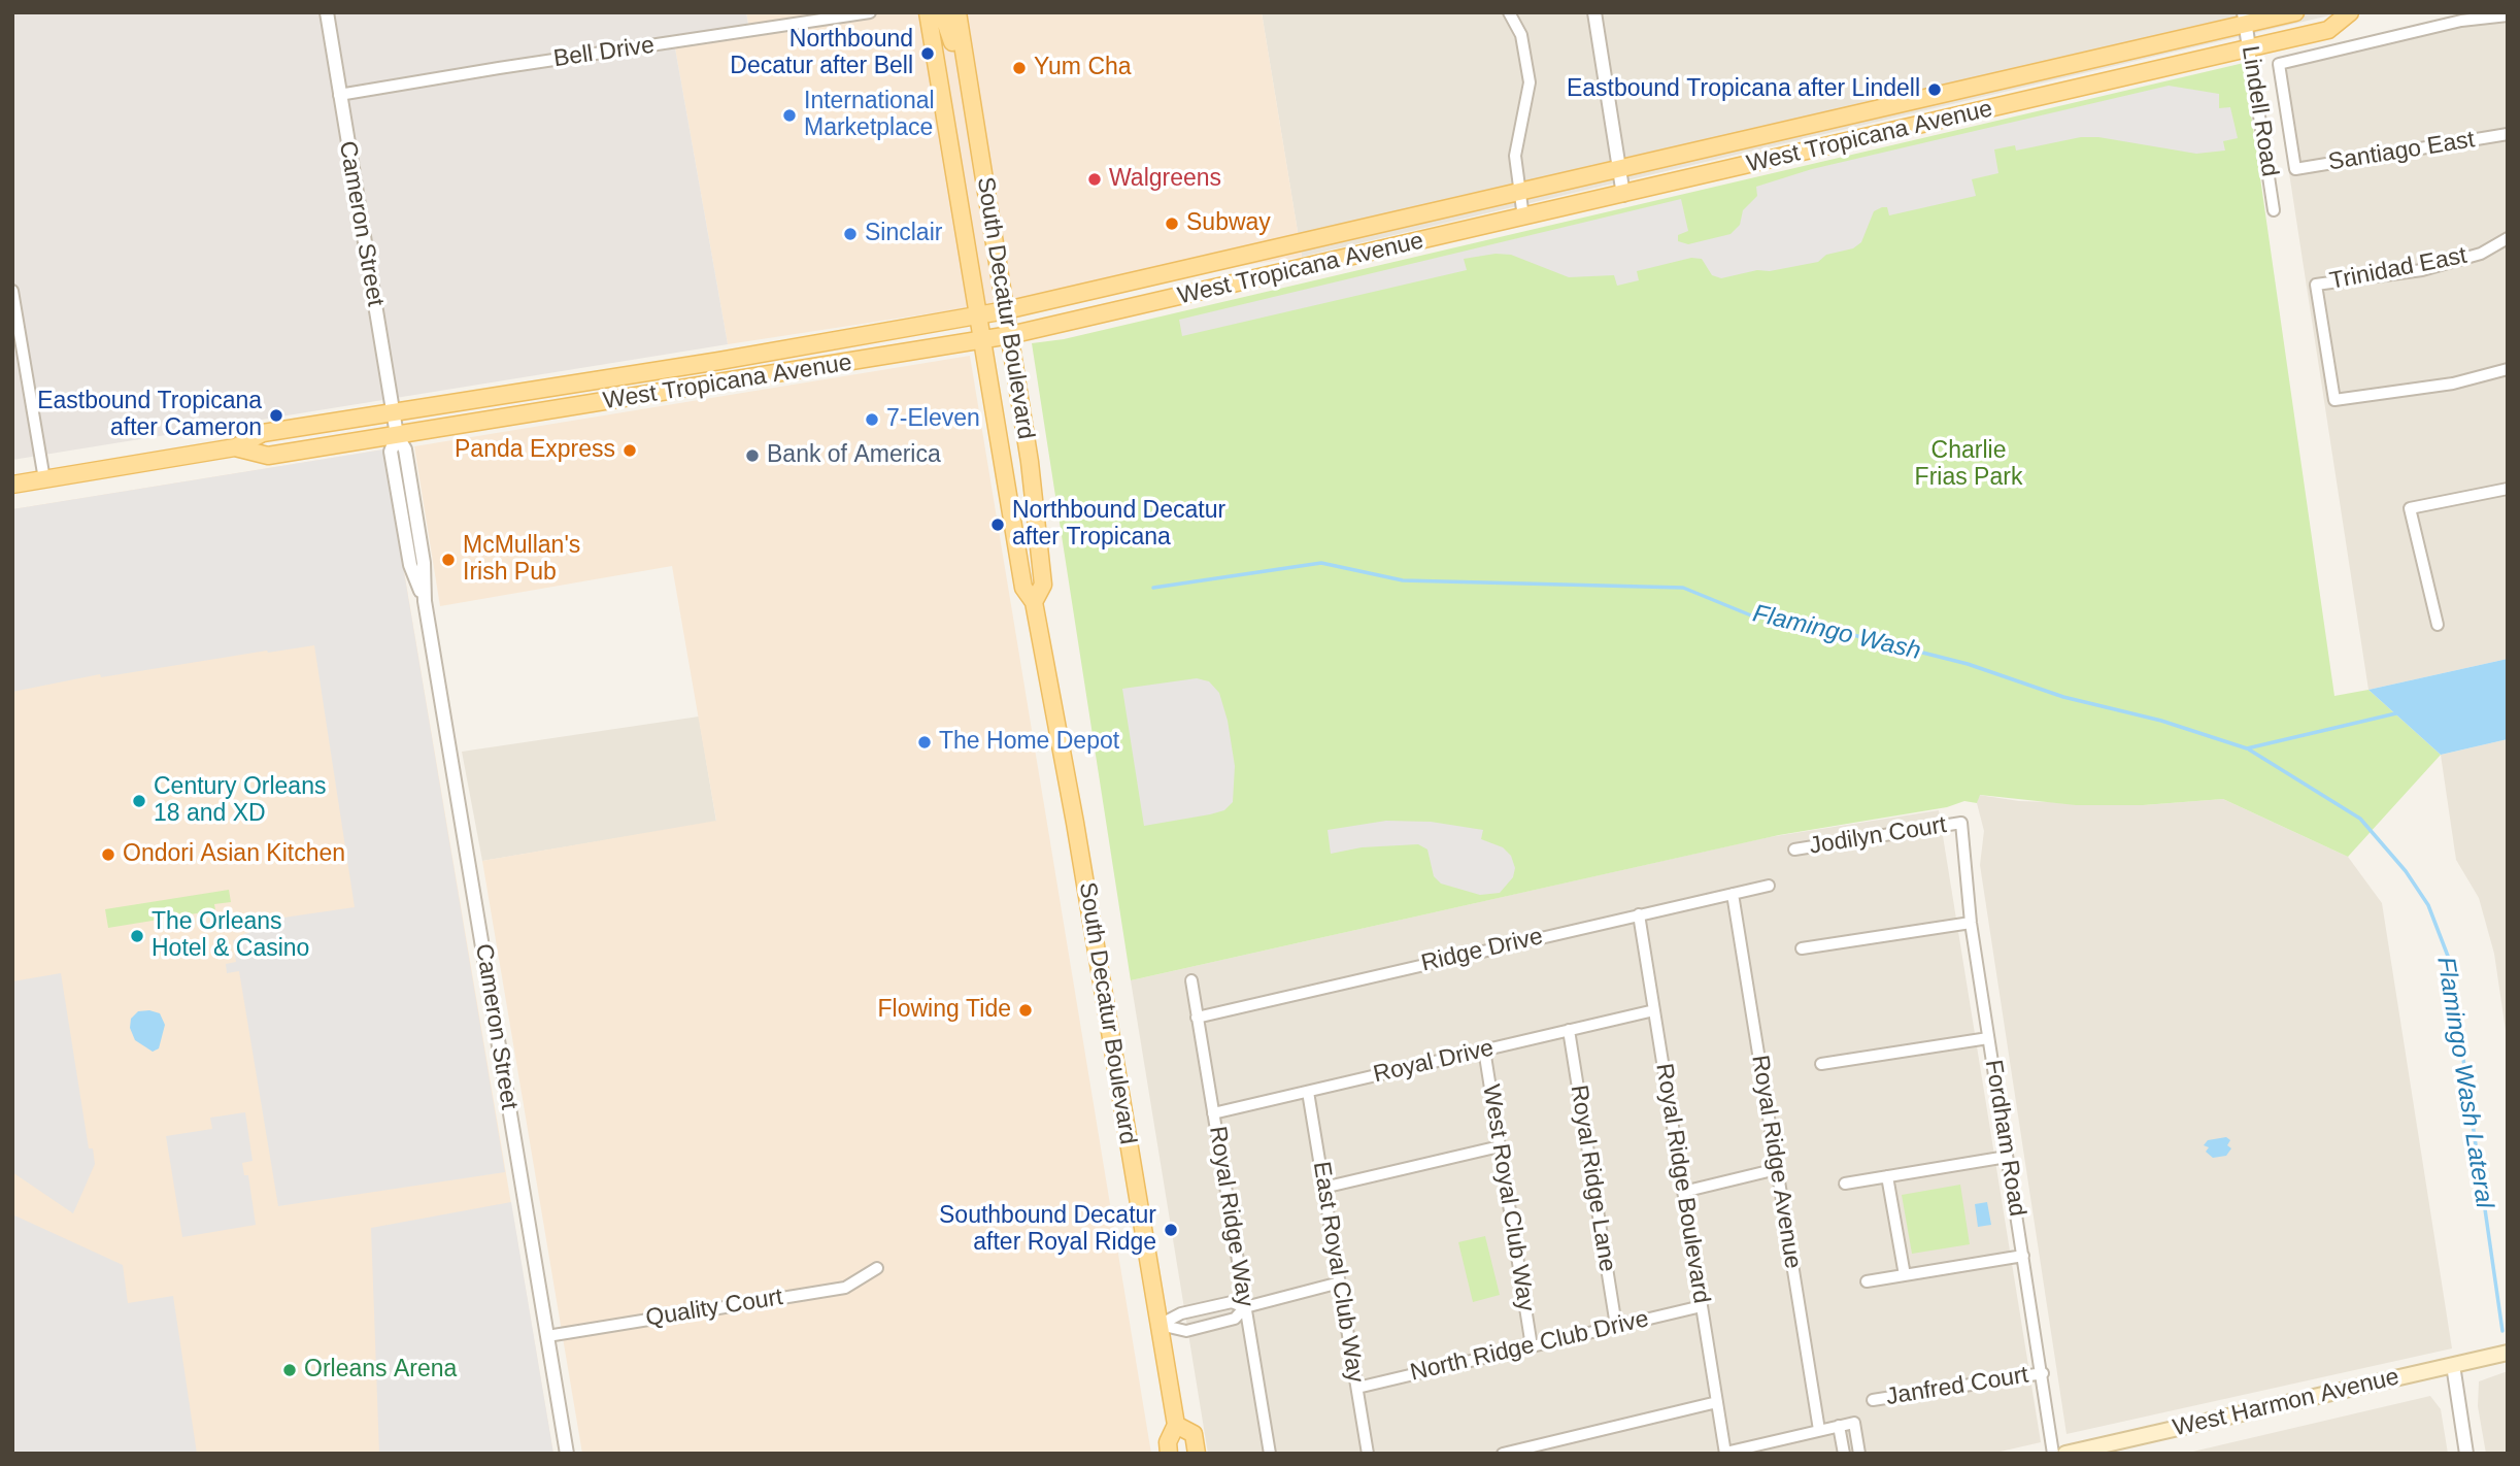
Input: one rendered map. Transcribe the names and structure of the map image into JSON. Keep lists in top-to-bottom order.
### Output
{
  "streets": {
    "main road": ["West Tropicana Avenue", "South Decatur Boulevard", "West Harmon Avenue"],
    "street": [
      "Bell Drive",
      "Lindell Road",
      "Santiago East",
      "Cameron Street",
      "Trinidad East",
      "Jodilyn Court",
      "Ridge Drive",
      "Royal Drive",
      "Fordham Road",
      "Royal Ridge Avenue",
      "Royal Ridge Lane",
      "Royal Ridge Boulevard",
      "West Royal Club Way",
      "Royal Ridge Way",
      "East Royal Club Way",
      "Quality Court",
      "North Ridge Club Drive",
      "Janfred Court"
    ]
  },
  "crossings": [
    ["Bell Drive", "Cameron Street"],
    ["Lindell Road", "West Tropicana Avenue"],
    ["West Tropicana Avenue", "Cameron Street"],
    ["West Tropicana Avenue", "South Decatur Boulevard"],
    ["Cameron Street", "Quality Court"],
    ["Jodilyn Court", "Fordham Road"],
    ["Ridge Drive", "Royal Ridge Avenue"],
    ["Ridge Drive", "Royal Ridge Boulevard"],
    ["Ridge Drive", "Royal Ridge Way"],
    ["Royal Drive", "Royal Ridge Lane"],
    ["Royal Drive", "Royal Ridge Boulevard"],
    ["Royal Drive", "West Royal Club Way"],
    ["Royal Drive", "Royal Ridge Way"],
    ["Royal Drive", "East Royal Club Way"],
    ["Fordham Road", "Janfred Court"],
    ["Royal Ridge Lane", "North Ridge Club Drive"],
    ["Royal Ridge Boulevard", "North Ridge Club Drive"],
    ["West Royal Club Way", "North Ridge Club Drive"],
    ["East Royal Club Way", "North Ridge Club Drive"]
  ],
  "water": ["Flamingo Wash", "Flamingo Wash Lateral"],
  "parks": ["Charlie Frias Park"],
  "places": [
    "Northbound Decatur after Bell",
    "Yum Cha",
    "Eastbound Tropicana after Lindell",
    "International Marketplace",
    "Walgreens",
    "Subway",
    "Sinclair",
    "Eastbound Tropicana after Cameron",
    "7-Eleven",
    "Panda Express",
    "Bank of America",
    "Northbound Decatur after Tropicana",
    "McMullan's Irish Pub",
    "The Home Depot",
    "Century Orleans 18 and XD",
    "Ondori Asian Kitchen",
    "The Orleans Hotel & Casino",
    "Flowing Tide",
    "Southbound Decatur after Royal Ridge",
    "Orleans Arena"
  ]
}
